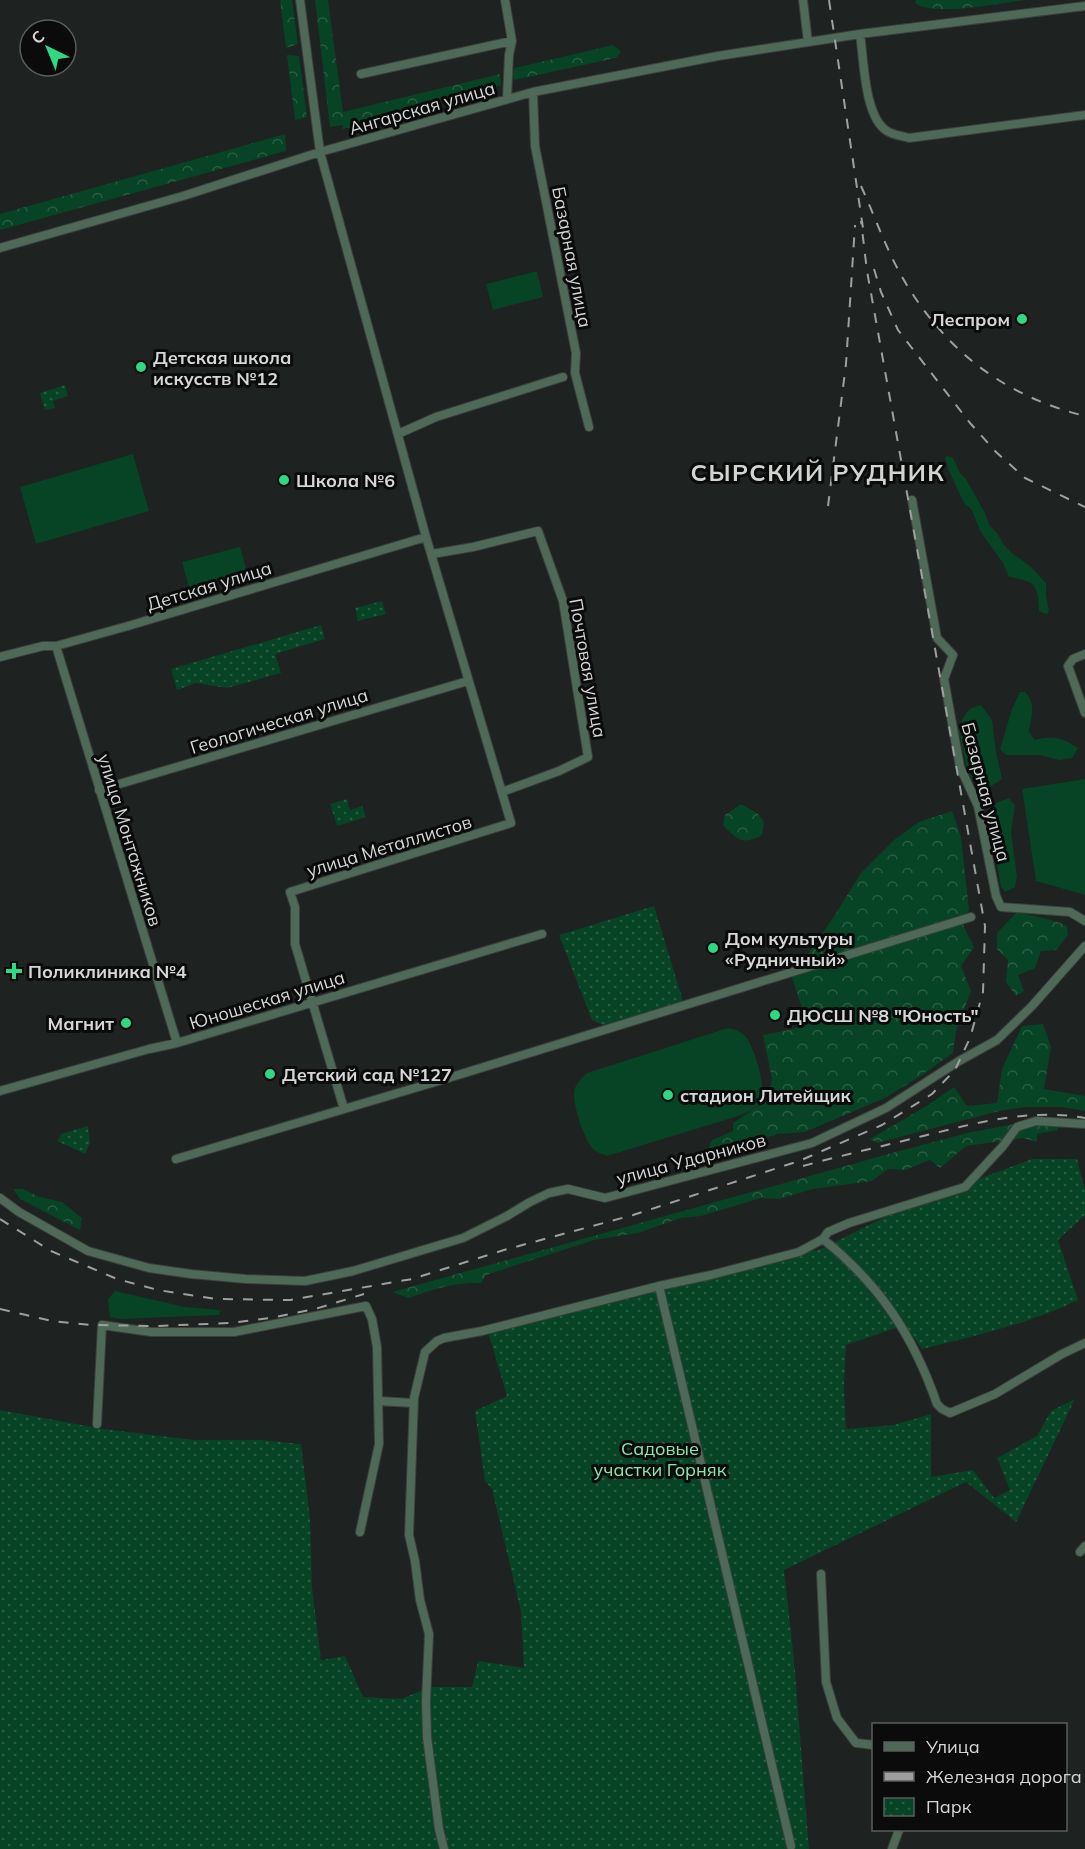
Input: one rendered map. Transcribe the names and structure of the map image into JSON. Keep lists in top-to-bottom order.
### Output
{
  "streets": {
    "street": [
      "Ангарская улица",
      "Базарная улица",
      "Детская улица",
      "Почтовая улица",
      "Геологическая улица",
      "улица Монтажников",
      "улица Металлистов",
      "Юношеская улица",
      "улица Ударников"
    ]
  },
  "crossings": [
    ["Ангарская улица", "Базарная улица"],
    ["Детская улица", "улица Монтажников"],
    ["Почтовая улица", "улица Металлистов"],
    ["Геологическая улица", "улица Монтажников"],
    ["улица Монтажников", "Юношеская улица"],
    ["улица Металлистов", "Юношеская улица"]
  ],
  "districts": ["СЫРСКИЙ РУДНИК"],
  "parks": ["Садовые участки Горняк"],
  "places": {
    "other": [
      "Леспром",
      "Детская школа искусств №12",
      "Школа №6",
      "Дом культуры «Рудничный»",
      "ДЮСШ №8 \"Юность\"",
      "Магнит",
      "Детский сад №127",
      "стадион Литейщик"
    ],
    "health": ["Поликлиника №4"]
  },
  "legend": ["Улица", "Железная дорога", "Парк"],
  "north": "top left"
}
